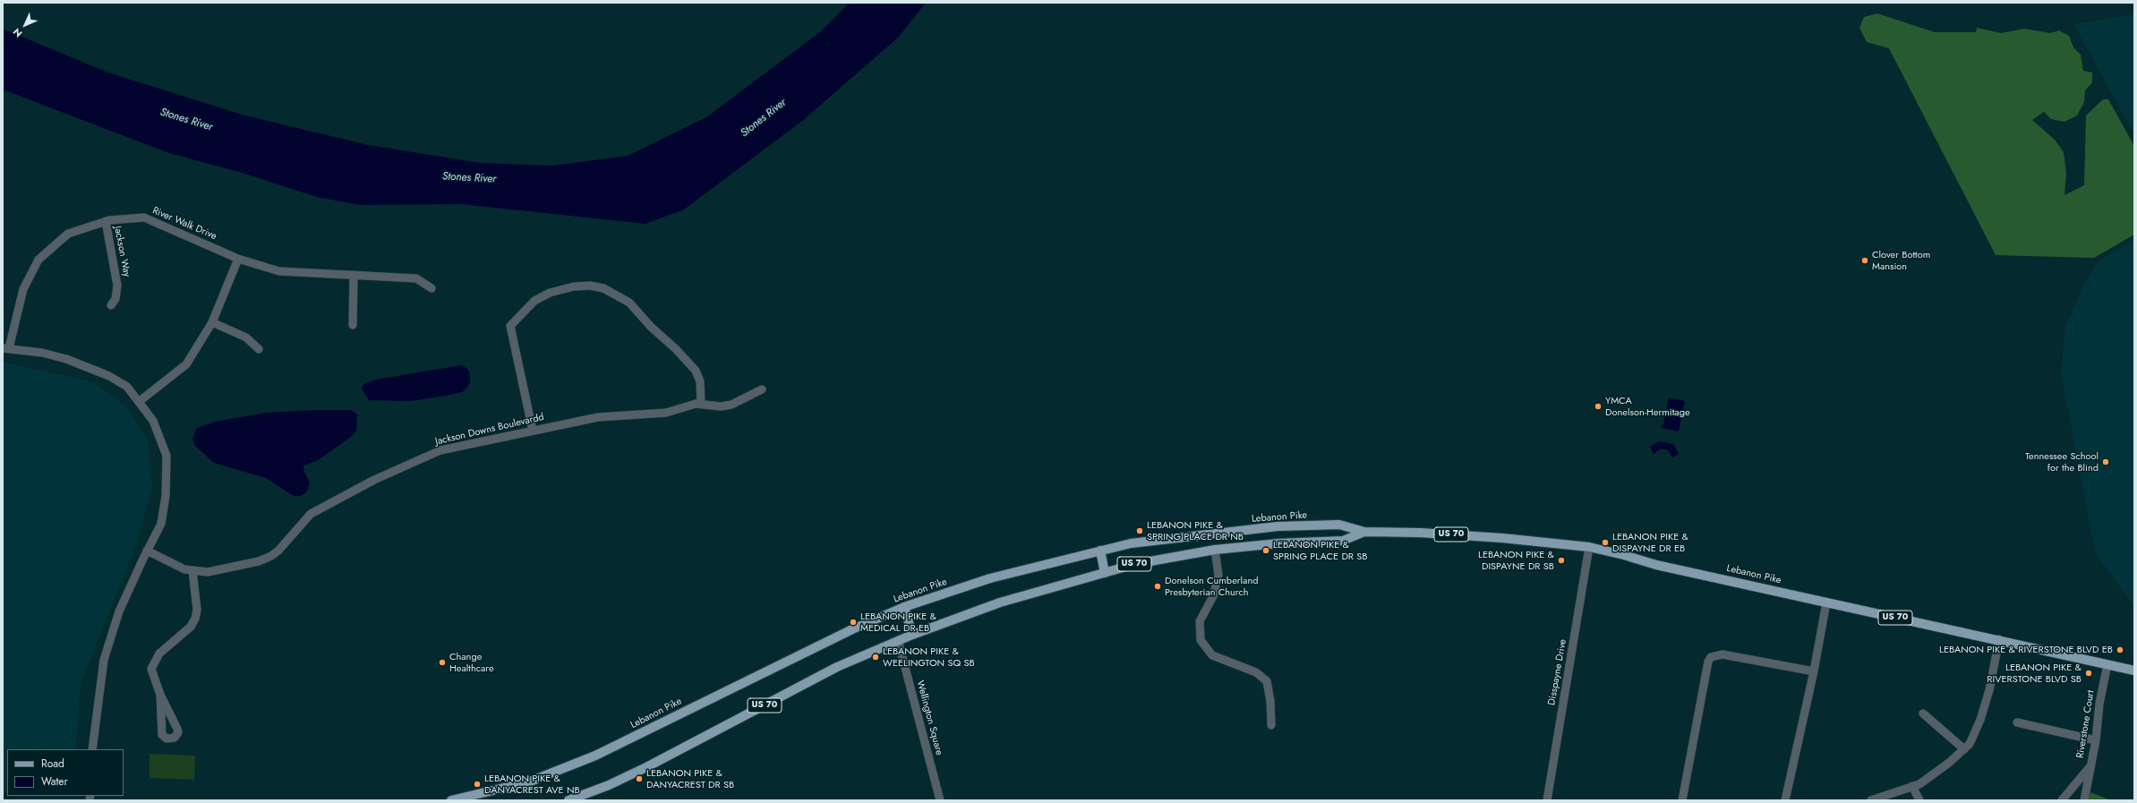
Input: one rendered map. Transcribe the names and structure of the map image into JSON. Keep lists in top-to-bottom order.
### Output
{
  "streets": {
    "main road": ["Lebanon Pike", "US 70"],
    "street": [
      "River Walk Drive",
      "Jackson Way",
      "Jackson Downs Boulevardd",
      "Disspayne Drive",
      "Wellington Square",
      "Riverstone Court"
    ]
  },
  "crossings": [
    ["River Walk Drive", "Jackson Way"],
    ["Lebanon Pike", "Disspayne Drive"],
    ["Lebanon Pike", "Wellington Square"],
    ["Lebanon Pike", "Riverstone Court"]
  ],
  "water": ["Stones River"],
  "places": [
    "Clover Bottom Mansion",
    "YMCA Donelson-Hermitage",
    "Tennessee School for the Blind",
    "LEBANON PIKE & SPRING PLACE DR NB",
    "LEBANON PIKE & DISPAYNE DR EB",
    "LEBANON PIKE & SPRING PLACE DR SB",
    "LEBANON PIKE & DISPAYNE DR SB",
    "Donelson Cumberland Presbyterian Church",
    "LEBANON PIKE & MEDICAL DR EB",
    "LEBANON PIKE & RIVERSTONE BLVD EB",
    "LEBANON PIKE & WEELINGTON SQ SB",
    "Change Healthcare",
    "LEBANON PIKE & RIVERSTONE BLVD SB",
    "LEBANON PIKE & DANYACREST DR SB",
    "LEBANON PIKE & DANYACREST AVE NB"
  ],
  "legend": ["Road", "Water"],
  "north": "bottom left"
}
